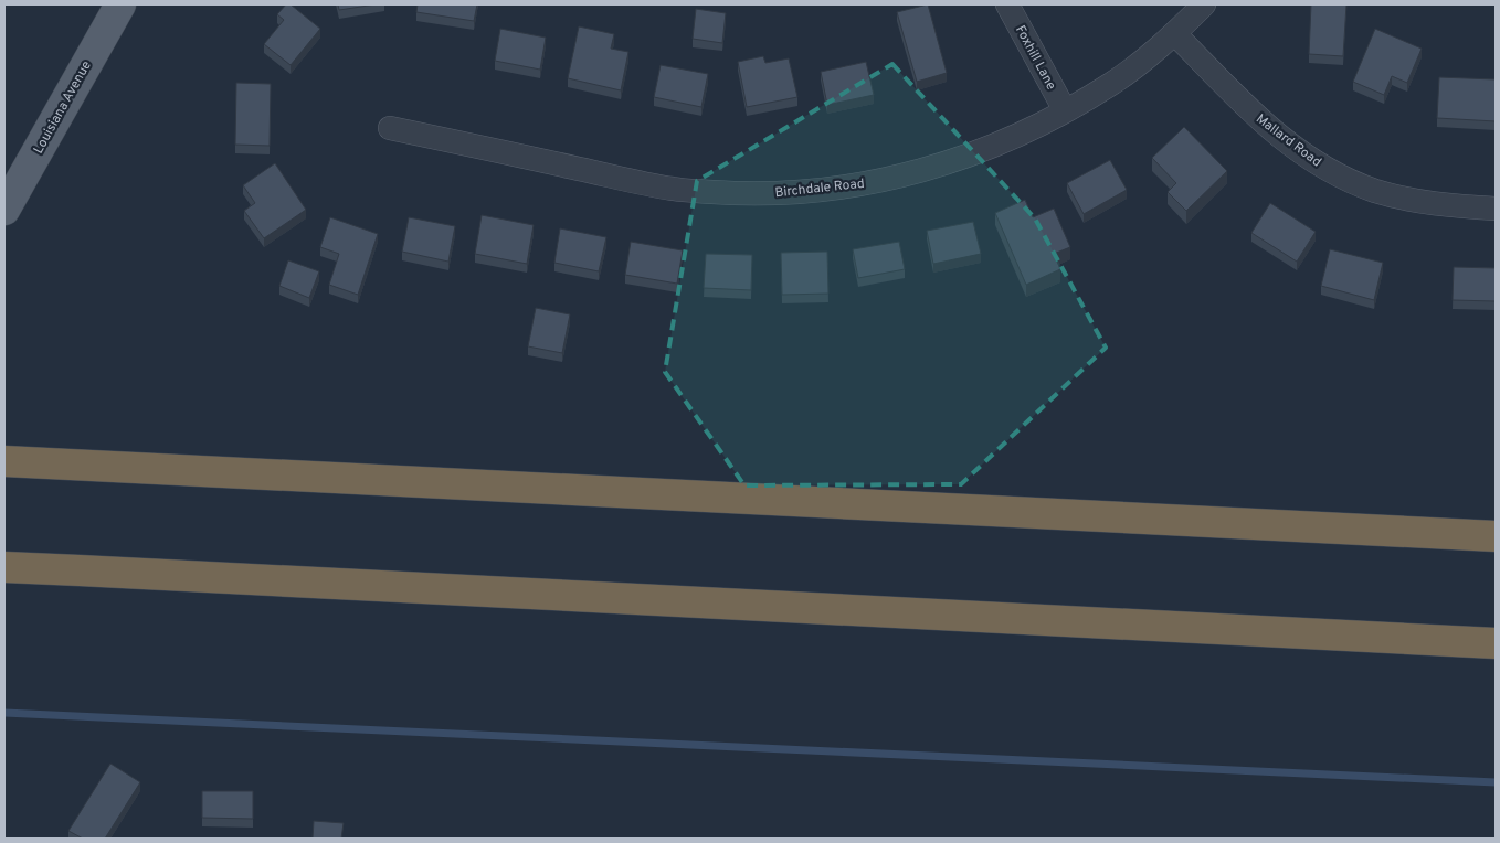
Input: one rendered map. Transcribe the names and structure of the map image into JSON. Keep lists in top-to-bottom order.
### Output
{
  "streets": {
    "main road": ["Louisiana Avenue"],
    "street": ["Foxhill Lane", "Mallard Road", "Birchdale Road"]
  },
  "crossings": [
    ["Foxhill Lane", "Birchdale Road"],
    ["Mallard Road", "Birchdale Road"]
  ]
}
